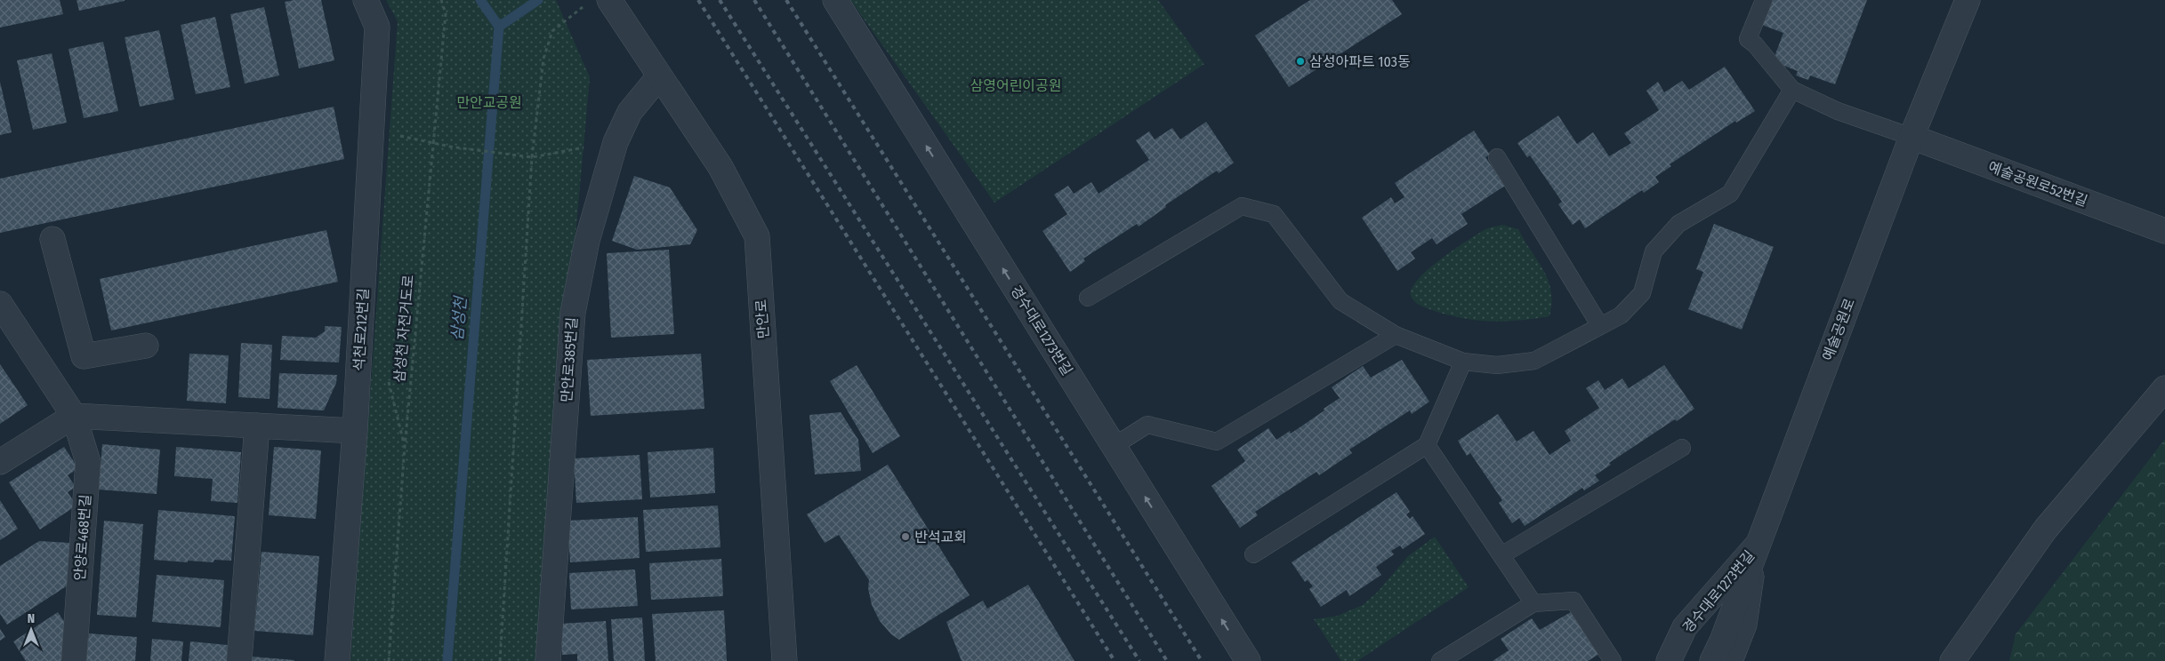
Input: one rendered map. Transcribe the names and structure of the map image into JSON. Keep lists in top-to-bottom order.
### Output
{
  "streets": {
    "street": [
      "예술공원로52번길",
      "만안로",
      "석천로212번길",
      "예술공원로",
      "경수대로1273번길",
      "만안로385번길",
      "안양로468번길"
    ],
    "path": ["삼성천 자전거도로"]
  },
  "crossings": [
    ["예술공원로52번길", "예술공원로"],
    ["만안로", "만안로385번길"],
    ["예술공원로", "경수대로1273번길"]
  ],
  "one_way": ["경수대로1273번길"],
  "water": ["삼성천"],
  "parks": ["삼영어린이공원", "만안교공원"],
  "places": ["삼성아파트 103동", "반석교회"],
  "north": "top"
}
